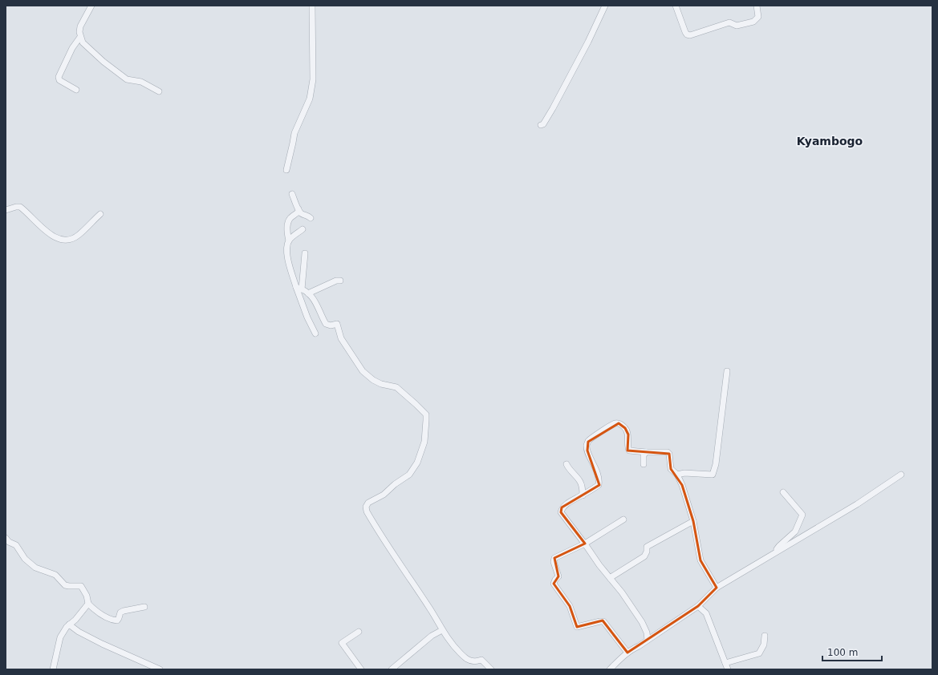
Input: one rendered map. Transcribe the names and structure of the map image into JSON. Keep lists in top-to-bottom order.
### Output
{
  "districts": ["Kyambogo"],
  "scale_bar": "100 m"
}
